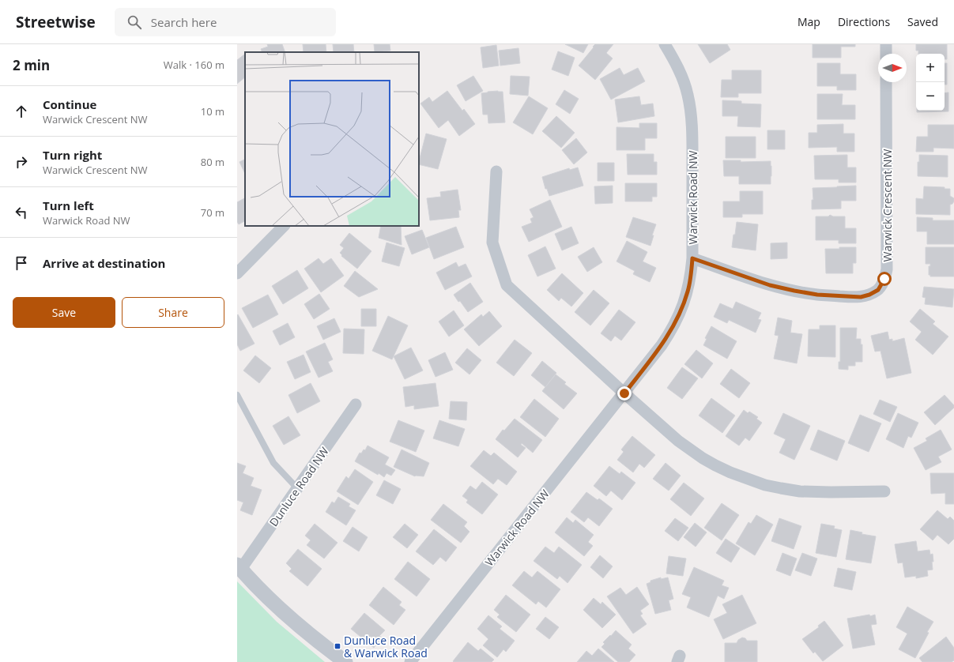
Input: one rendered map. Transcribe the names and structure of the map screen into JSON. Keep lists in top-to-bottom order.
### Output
{
  "streets": {
    "street": ["Warwick Road NW", "Warwick Crescent NW", "Dunluce Road NW"]
  },
  "crossings": [
    ["Warwick Road NW", "Warwick Crescent NW"]
  ],
  "places": {
    "transit": ["Dunluce Road & Warwick Road"]
  },
  "north": "right",
  "page": {
    "header": "Streetwise",
    "search": "Search here",
    "nav": ["Map", "Directions", "Saved"],
    "heading": ["2 min", "Walk · 160 m"],
    "map_buttons": ["+", "−"],
    "list": [
      ["Continue", "Warwick Crescent NW", "10 m"],
      ["Turn right", "Warwick Crescent NW", "80 m"],
      ["Turn left", "Warwick Road NW", "70 m"],
      "Arrive at destination"
    ],
    "buttons": ["Save", "Share"]
  }
}
